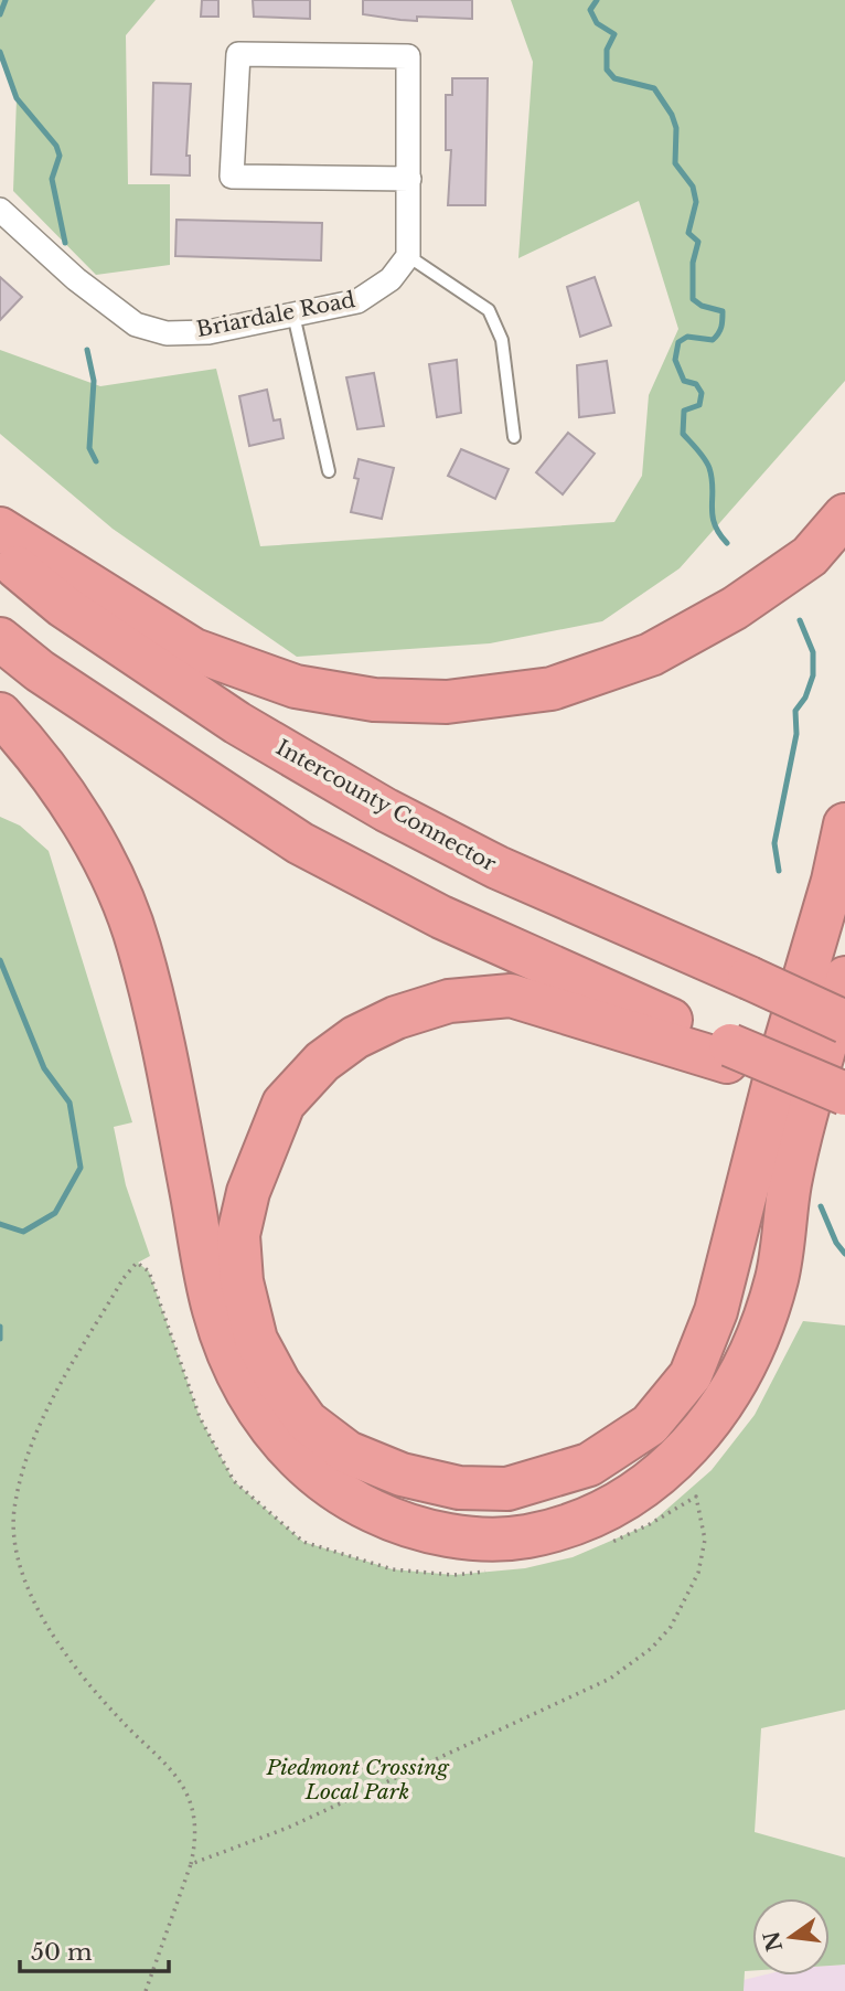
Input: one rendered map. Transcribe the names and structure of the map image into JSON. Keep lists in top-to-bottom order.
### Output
{
  "streets": {
    "highway": ["Intercounty Connector"],
    "street": ["Briardale Road"]
  },
  "parks": ["Piedmont Crossing Local Park"],
  "scale_bar": "50 m",
  "north": "left"
}
